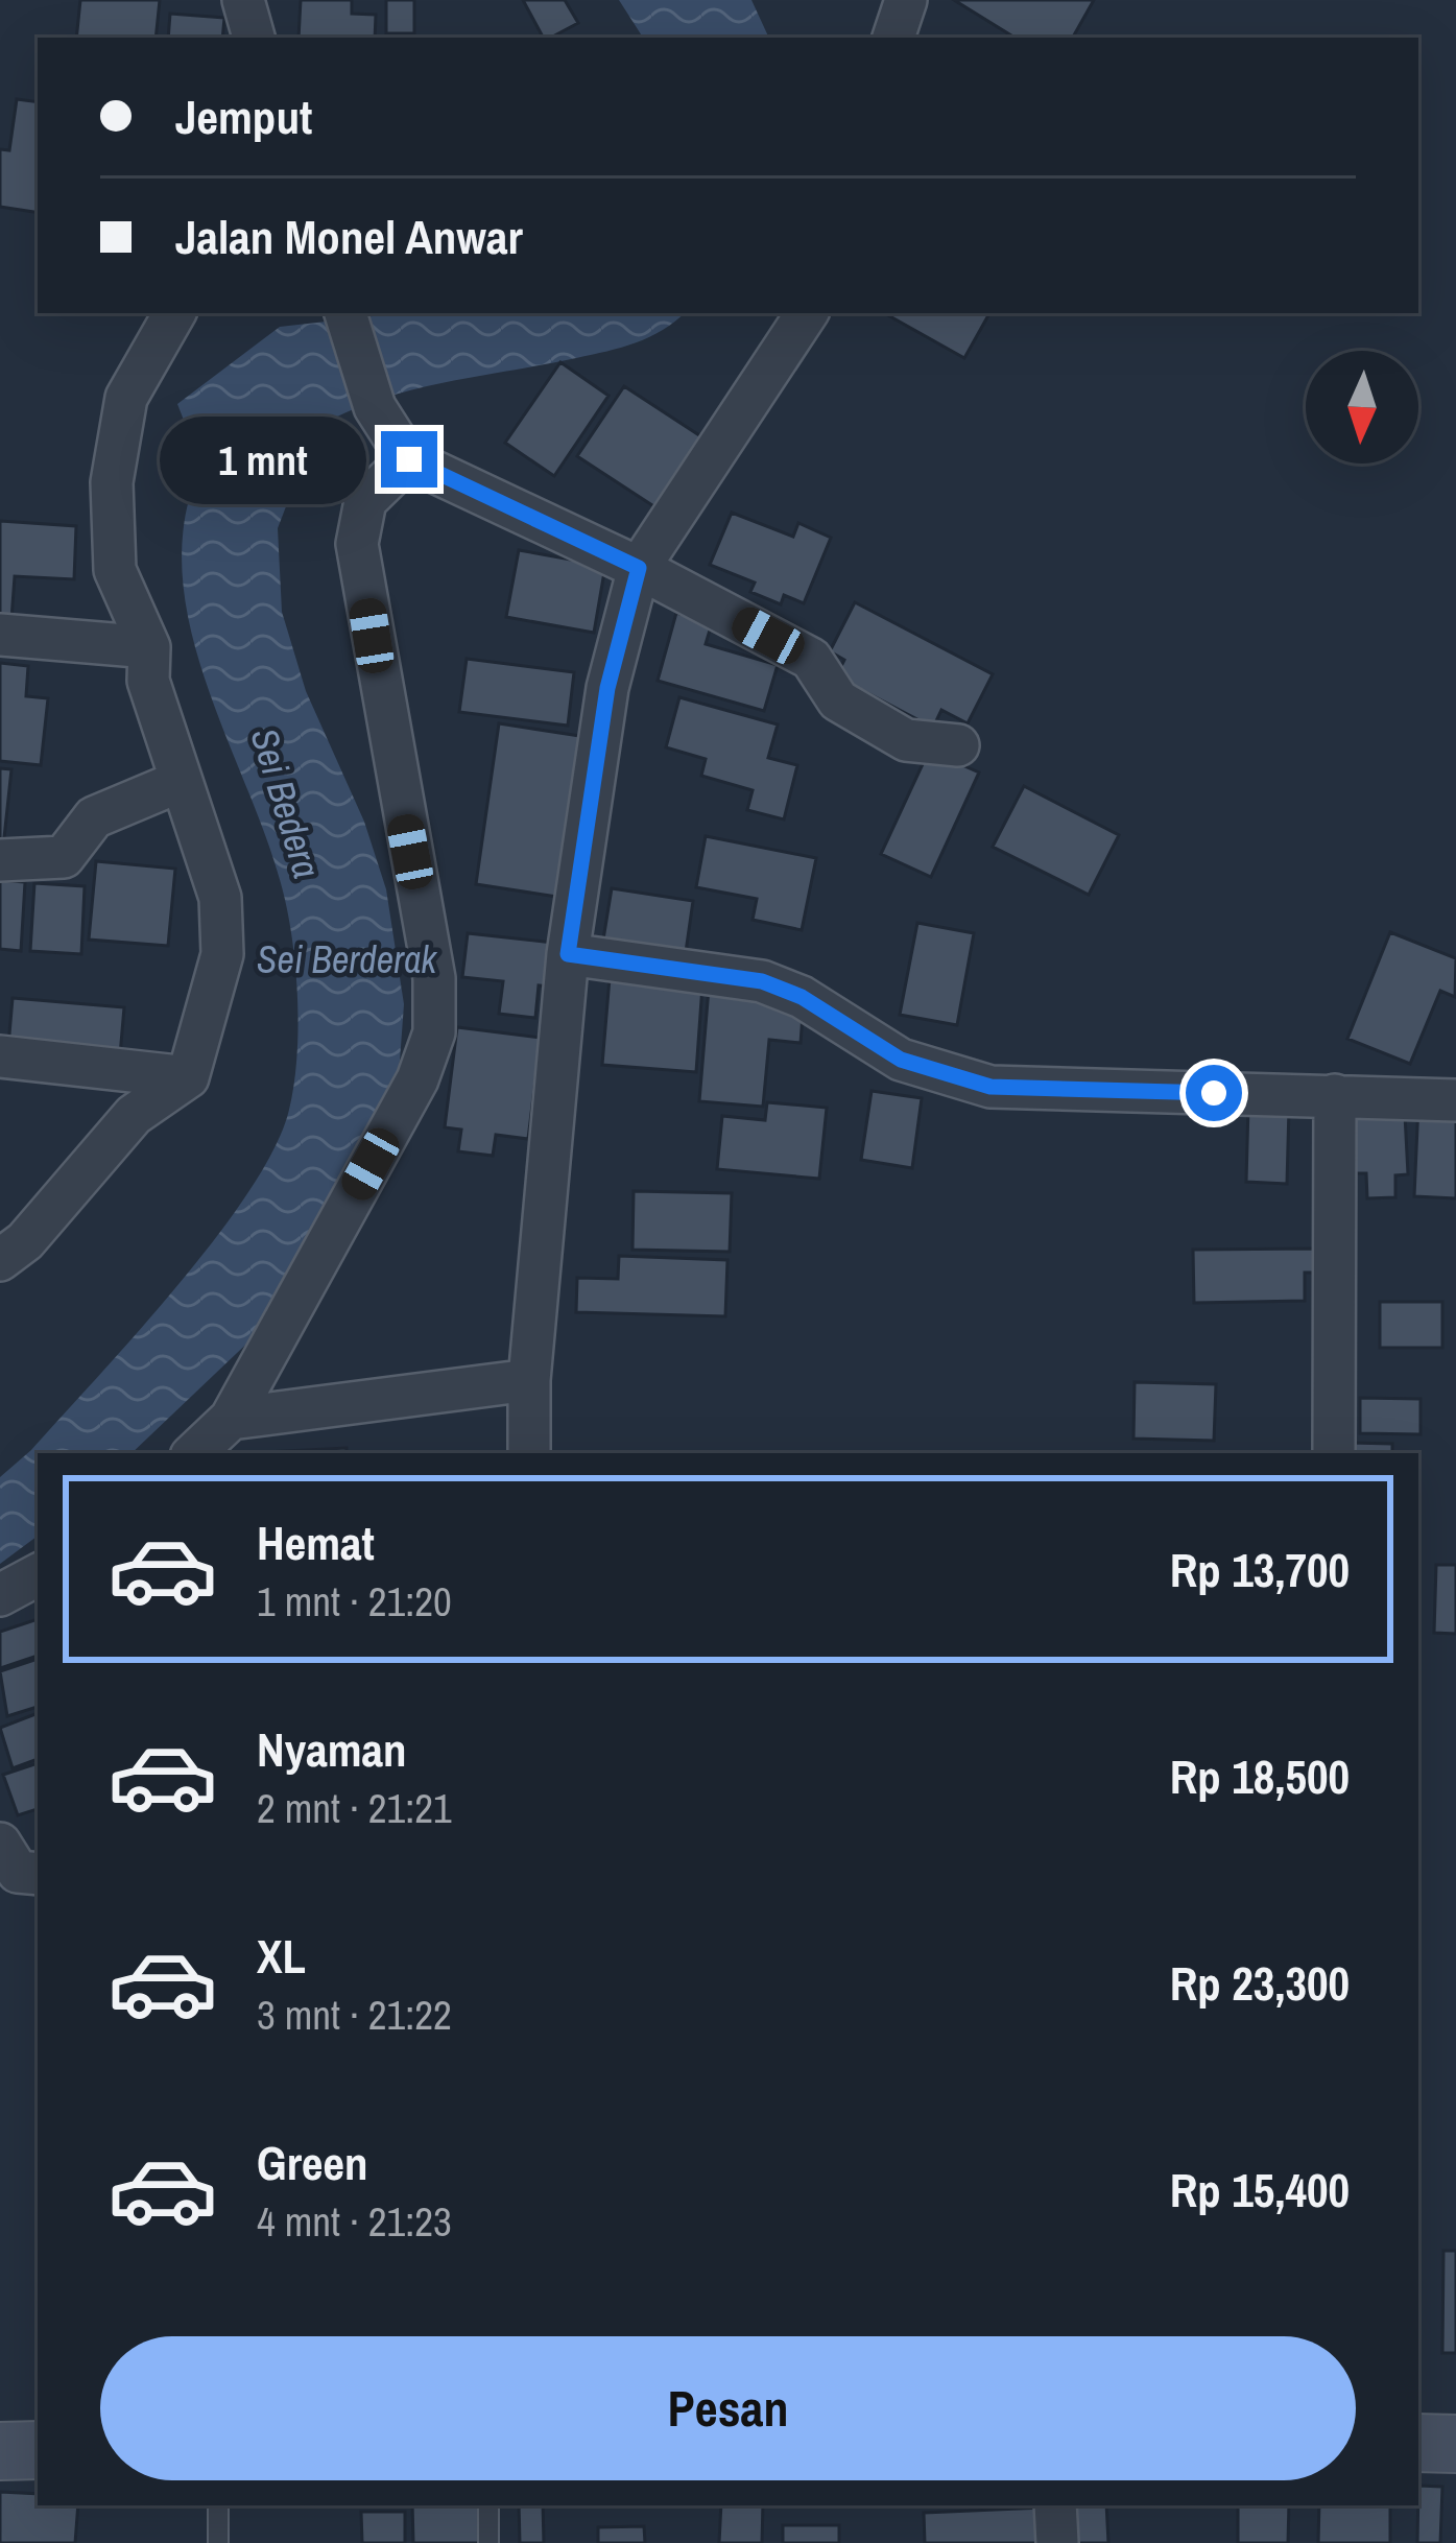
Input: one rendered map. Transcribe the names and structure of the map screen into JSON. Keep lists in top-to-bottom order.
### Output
{
  "water": ["Sei Bedera", "Sei Berderak"],
  "north": "bottom",
  "page": {
    "banner": ["Jemput", "Jalan Monel Anwar"],
    "bubble": "1 mnt",
    "list": [
      {
        "name": "Hemat",
        "note": "1 mnt · 21:20",
        "value": "Rp 13,700"
      },
      {
        "name": "Nyaman",
        "note": "2 mnt · 21:21",
        "value": "Rp 18,500"
      },
      {
        "name": "XL",
        "note": "3 mnt · 21:22",
        "value": "Rp 23,300"
      },
      {
        "name": "Green",
        "note": "4 mnt · 21:23",
        "value": "Rp 15,400"
      }
    ],
    "buttons": "Pesan"
  }
}
